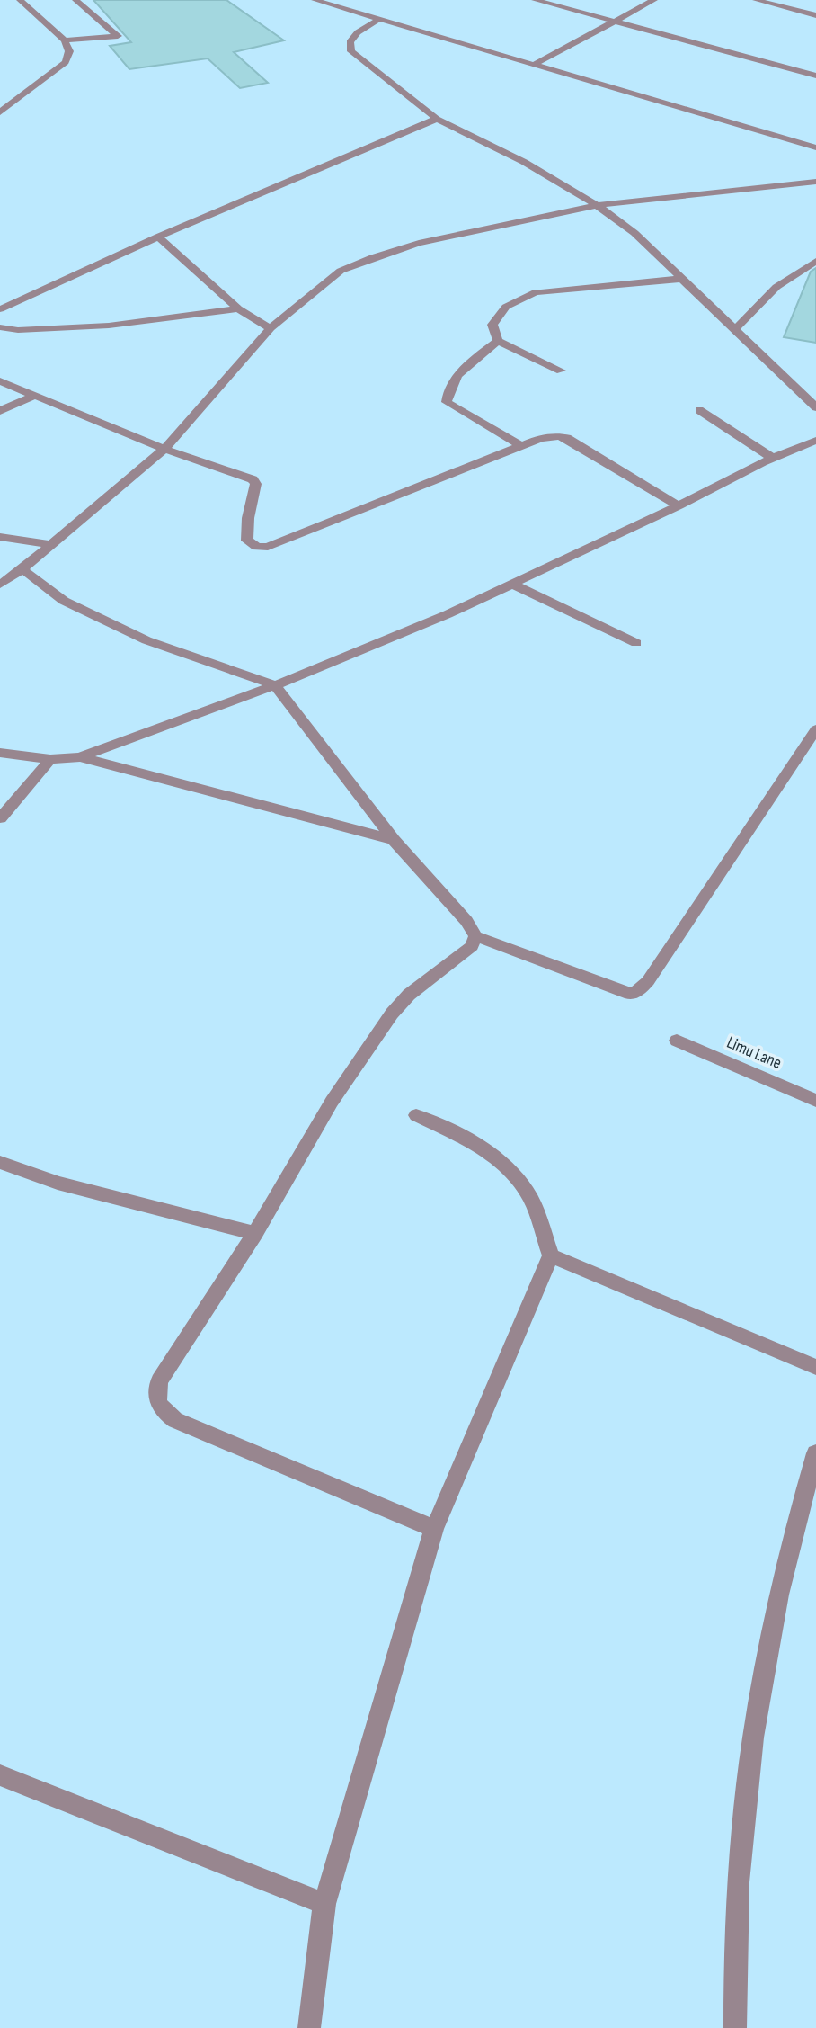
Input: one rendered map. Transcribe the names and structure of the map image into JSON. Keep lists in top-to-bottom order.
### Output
{
  "streets": {
    "street": ["Limu Lane"]
  }
}
